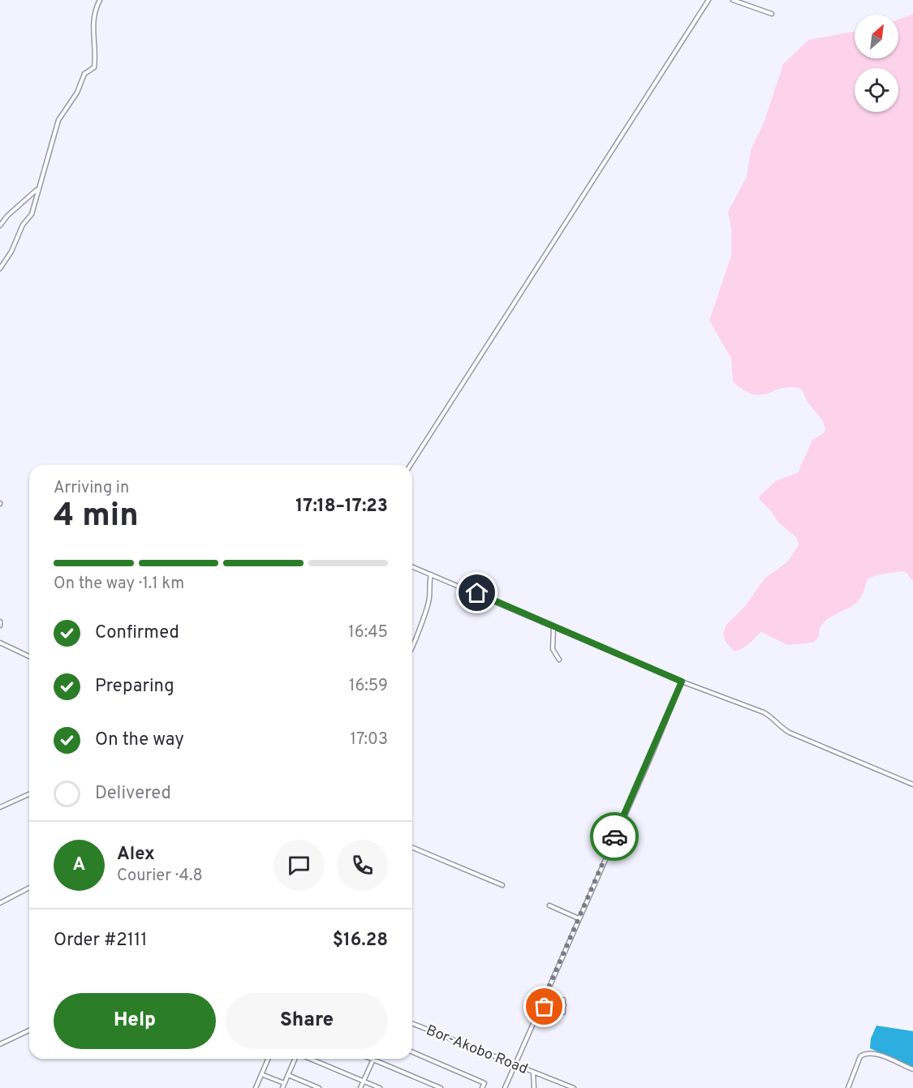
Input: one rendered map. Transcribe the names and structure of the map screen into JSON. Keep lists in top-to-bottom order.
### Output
{
  "streets": {
    "street": ["Bor-Akobo Road"]
  },
  "north": "top right",
  "page": {
    "heading": ["4 min", "Arriving in", "17:18–17:23"],
    "panel": [
      "Alex",
      "Courier · 4.8",
      "Order #2111",
      "$16.28"
    ],
    "bar": "On the way · 1.1 km",
    "list": [
      ["Confirmed", "16:45"],
      ["Preparing", "16:59"],
      ["On the way", "17:03"],
      "Delivered"
    ],
    "round": "A",
    "buttons": ["Help", "Share"]
  }
}
